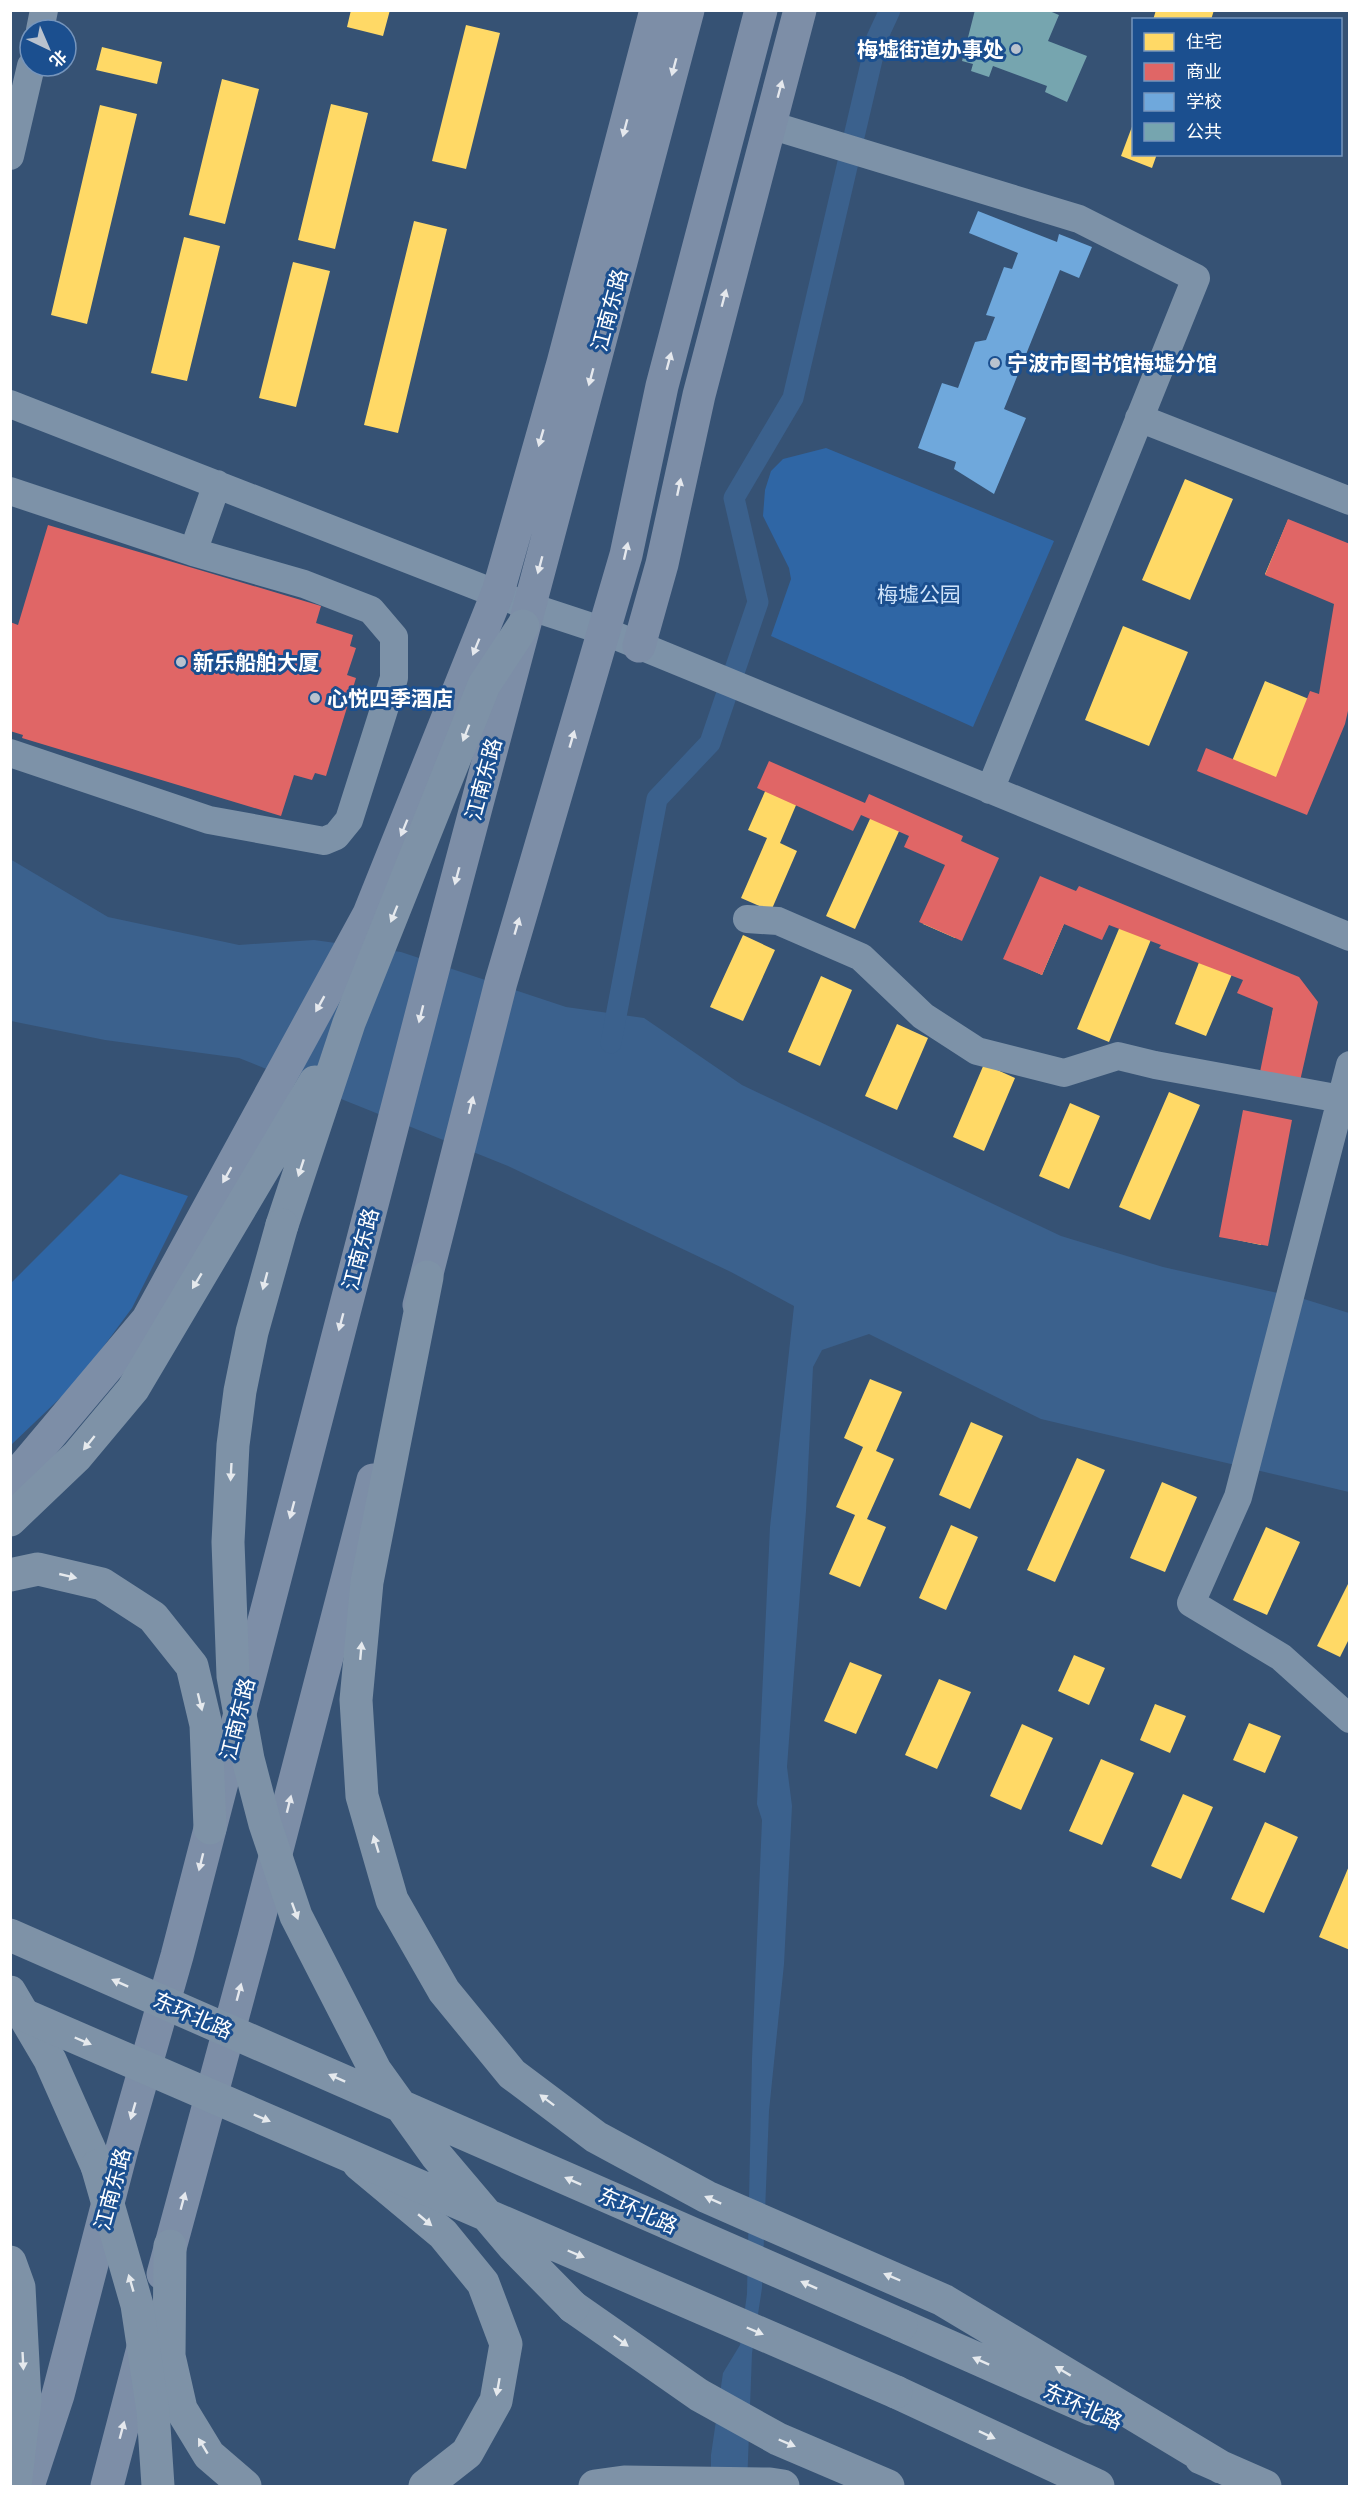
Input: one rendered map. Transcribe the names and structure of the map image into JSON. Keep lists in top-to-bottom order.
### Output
{
  "streets": {
    "highway": ["东环北路"],
    "main road": ["江南东路"]
  },
  "parks": ["梅墟公园"],
  "places": [
    "梅墟街道办事处",
    "宁波市图书馆梅墟分馆",
    "新乐船舶大厦",
    "心悦四季酒店"
  ],
  "legend": [
    "住宅",
    "商业",
    "学校",
    "公共"
  ],
  "north": "bottom right"
}
